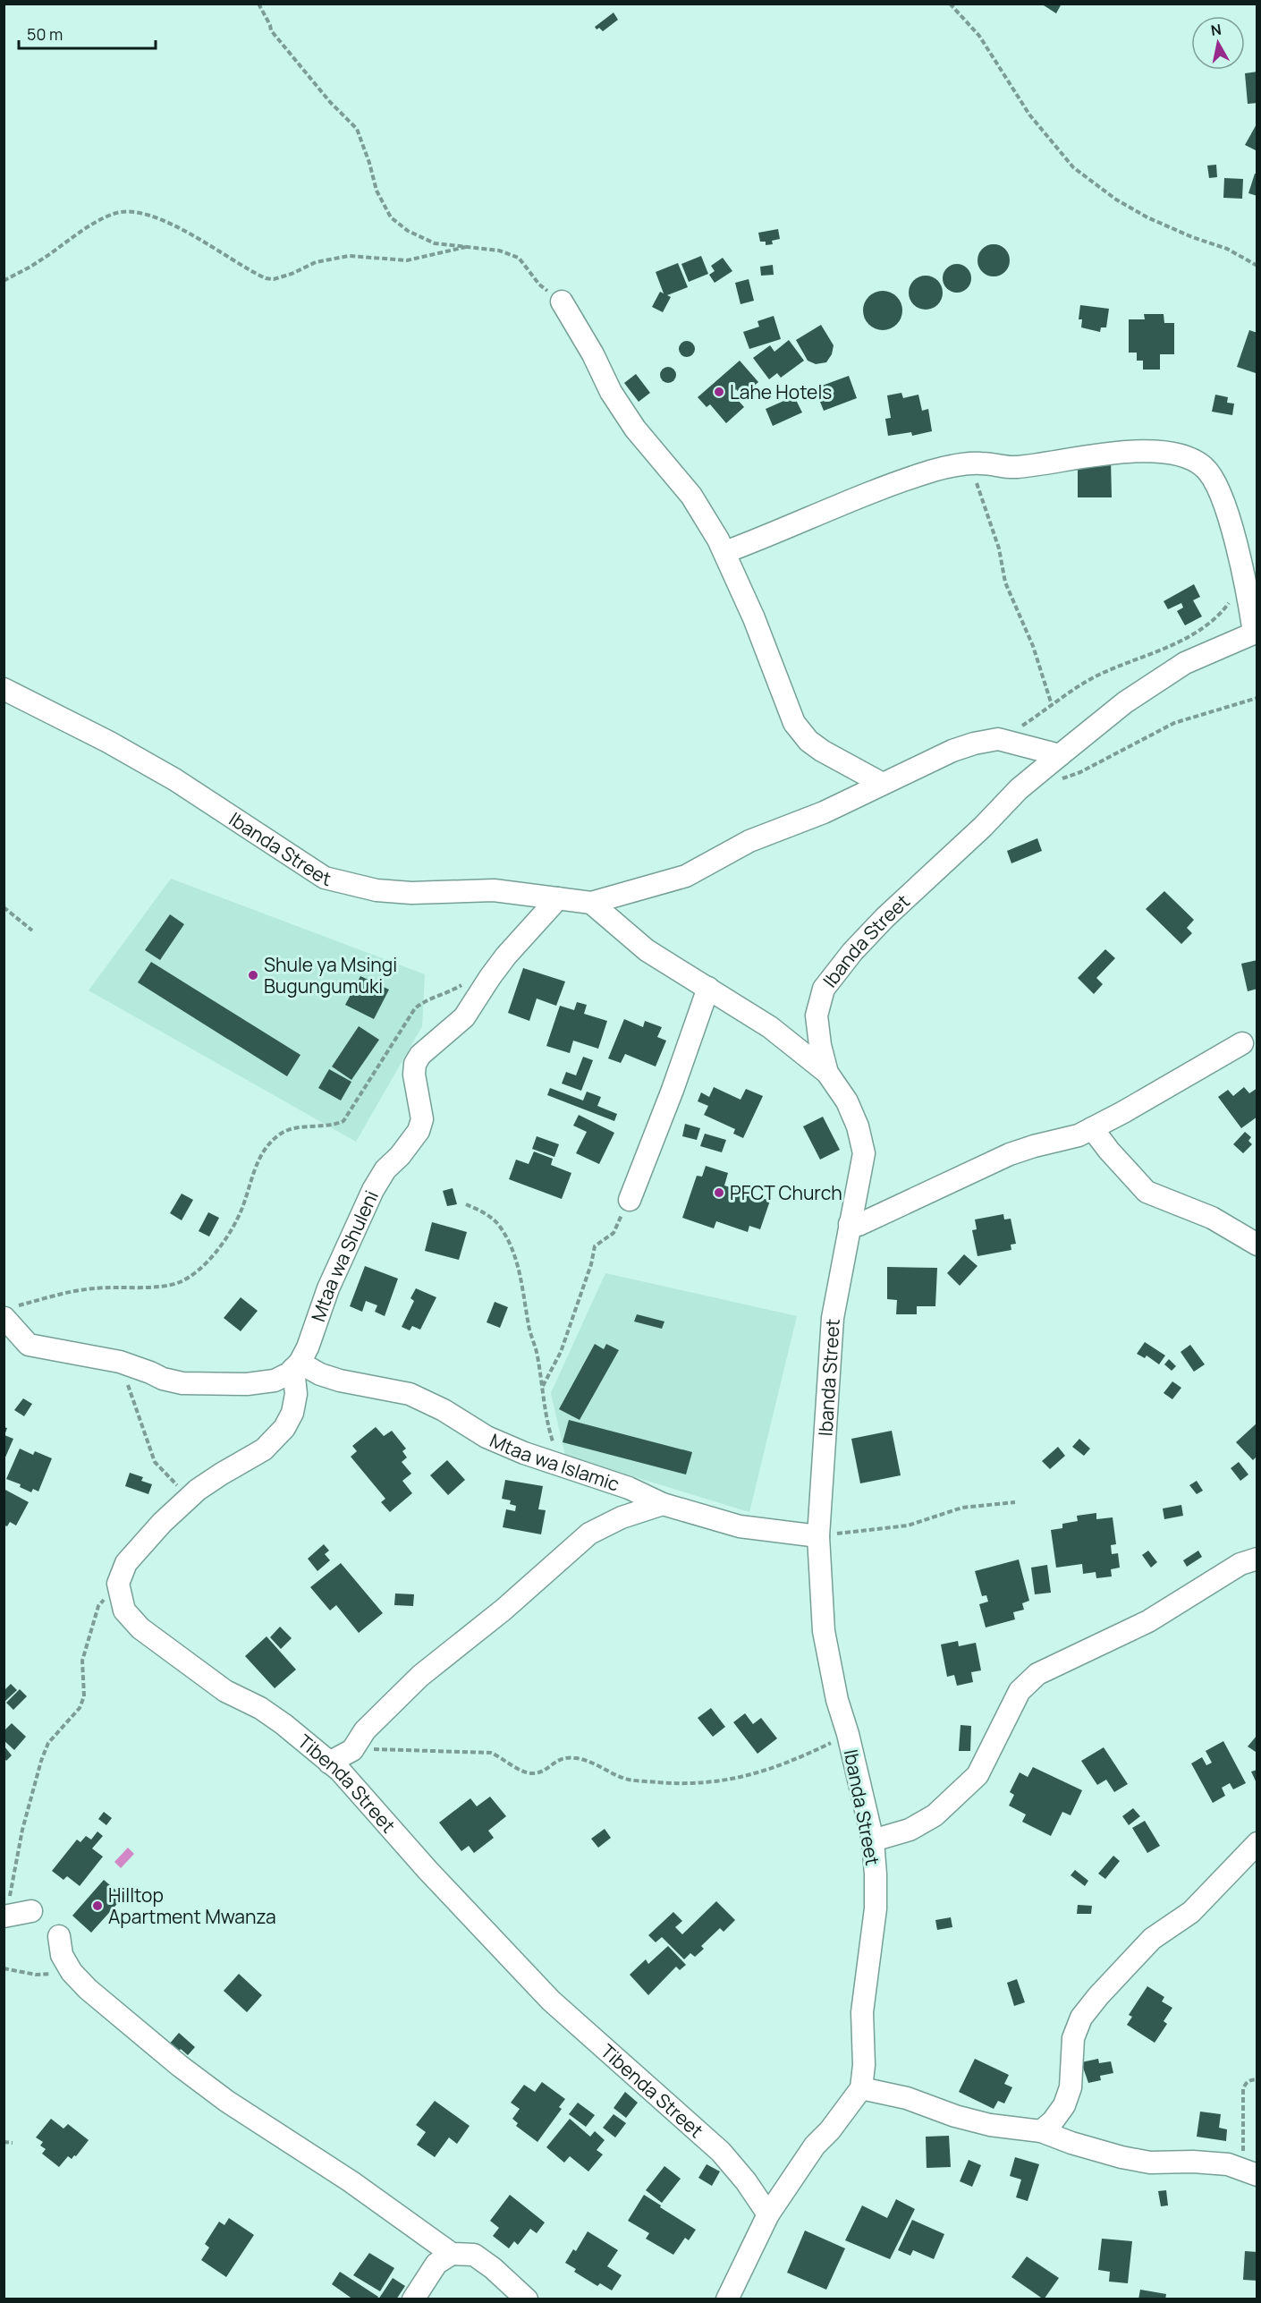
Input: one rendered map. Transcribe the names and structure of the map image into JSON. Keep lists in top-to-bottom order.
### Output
{
  "streets": {
    "street": [
      "Ibanda Street",
      "Mtaa wa Shuleni",
      "Mtaa wa Islamic",
      "Tibenda Street"
    ]
  },
  "crossings": [
    ["Ibanda Street", "Mtaa wa Shuleni"],
    ["Ibanda Street", "Mtaa wa Islamic"],
    ["Mtaa wa Shuleni", "Mtaa wa Islamic"]
  ],
  "places": [
    "Lahe Hotels",
    "Shule ya Msingi Bugungumuki",
    "PFCT Church",
    "Hilltop Apartment Mwanza"
  ],
  "scale_bar": "50 m",
  "north": "top"
}
